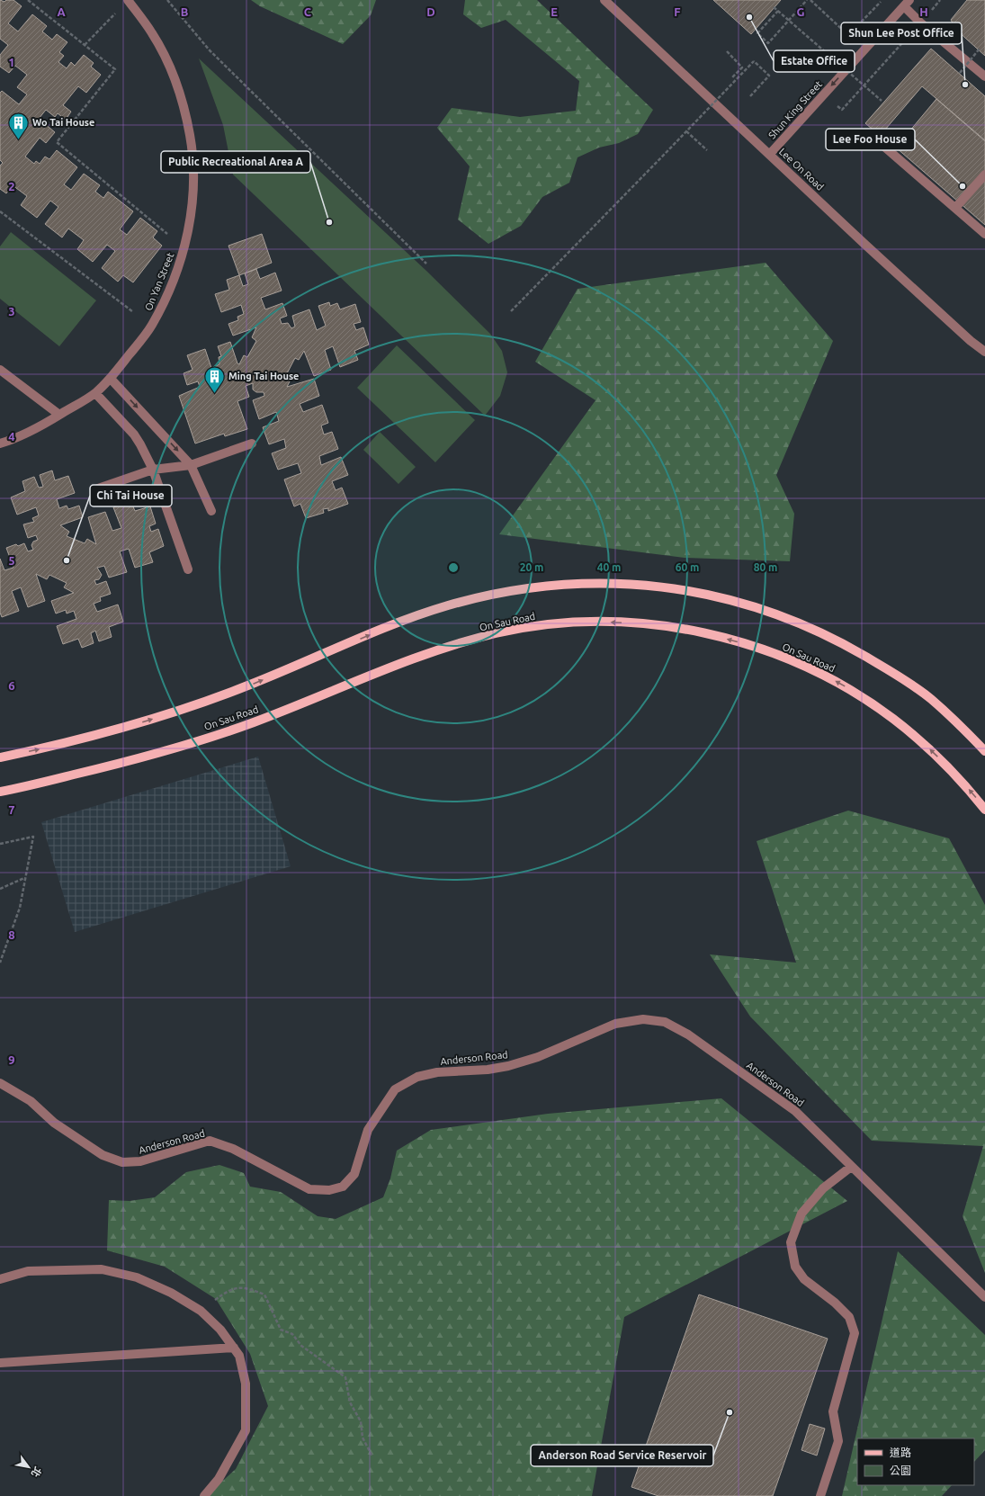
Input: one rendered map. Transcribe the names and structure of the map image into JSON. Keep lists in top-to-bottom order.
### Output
{
  "streets": {
    "main road": ["On Sau Road"],
    "street": [
      "Shun King Street",
      "Lee On Road",
      "On Yan Street",
      "Anderson Road"
    ]
  },
  "crossings": [
    ["Shun King Street", "Lee On Road"]
  ],
  "one_way": ["Shun King Street"],
  "places": {
    "other": [
      "Estate Office",
      "Shun Lee Post Office",
      "Lee Foo House",
      "Public Recreational Area A",
      "Chi Tai House",
      "Anderson Road Service Reservoir"
    ],
    "building": ["Wo Tai House", "Ming Tai House"]
  },
  "legend": ["道路", "公園"],
  "north": "bottom right",
  "grid": {
    "columns": [
      "A",
      "B",
      "C",
      "D",
      "E",
      "F",
      "G",
      "H"
    ],
    "rows": [
      "1",
      "2",
      "3",
      "4",
      "5",
      "6",
      "7",
      "8",
      "9"
    ]
  },
  "rings": [
    "20 m",
    "40 m",
    "60 m",
    "80 m"
  ]
}
